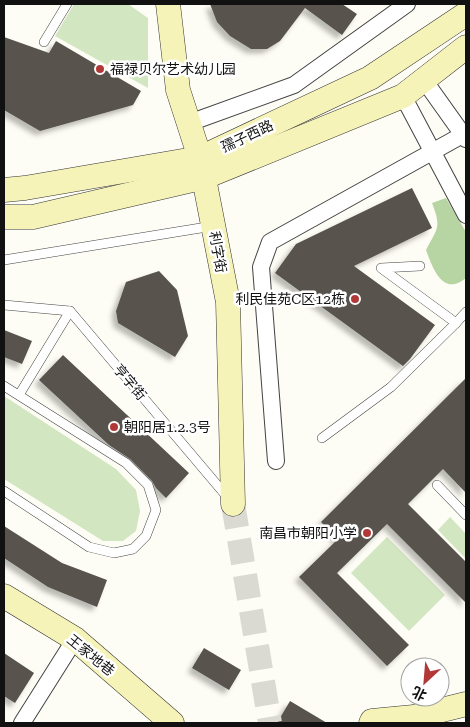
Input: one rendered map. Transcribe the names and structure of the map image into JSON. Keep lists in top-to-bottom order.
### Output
{
  "streets": {
    "main road": ["孺子西路", "利字街", "王家地巷"],
    "lane": ["亨字街"]
  },
  "crossings": [
    ["孺子西路", "利字街"],
    ["利字街", "亨字街"]
  ],
  "places": [
    "福禄贝尔艺术幼儿园",
    "利民佳苑C区12栋",
    "朝阳居1.2.3号",
    "南昌市朝阳小学"
  ],
  "north": "bottom left"
}
